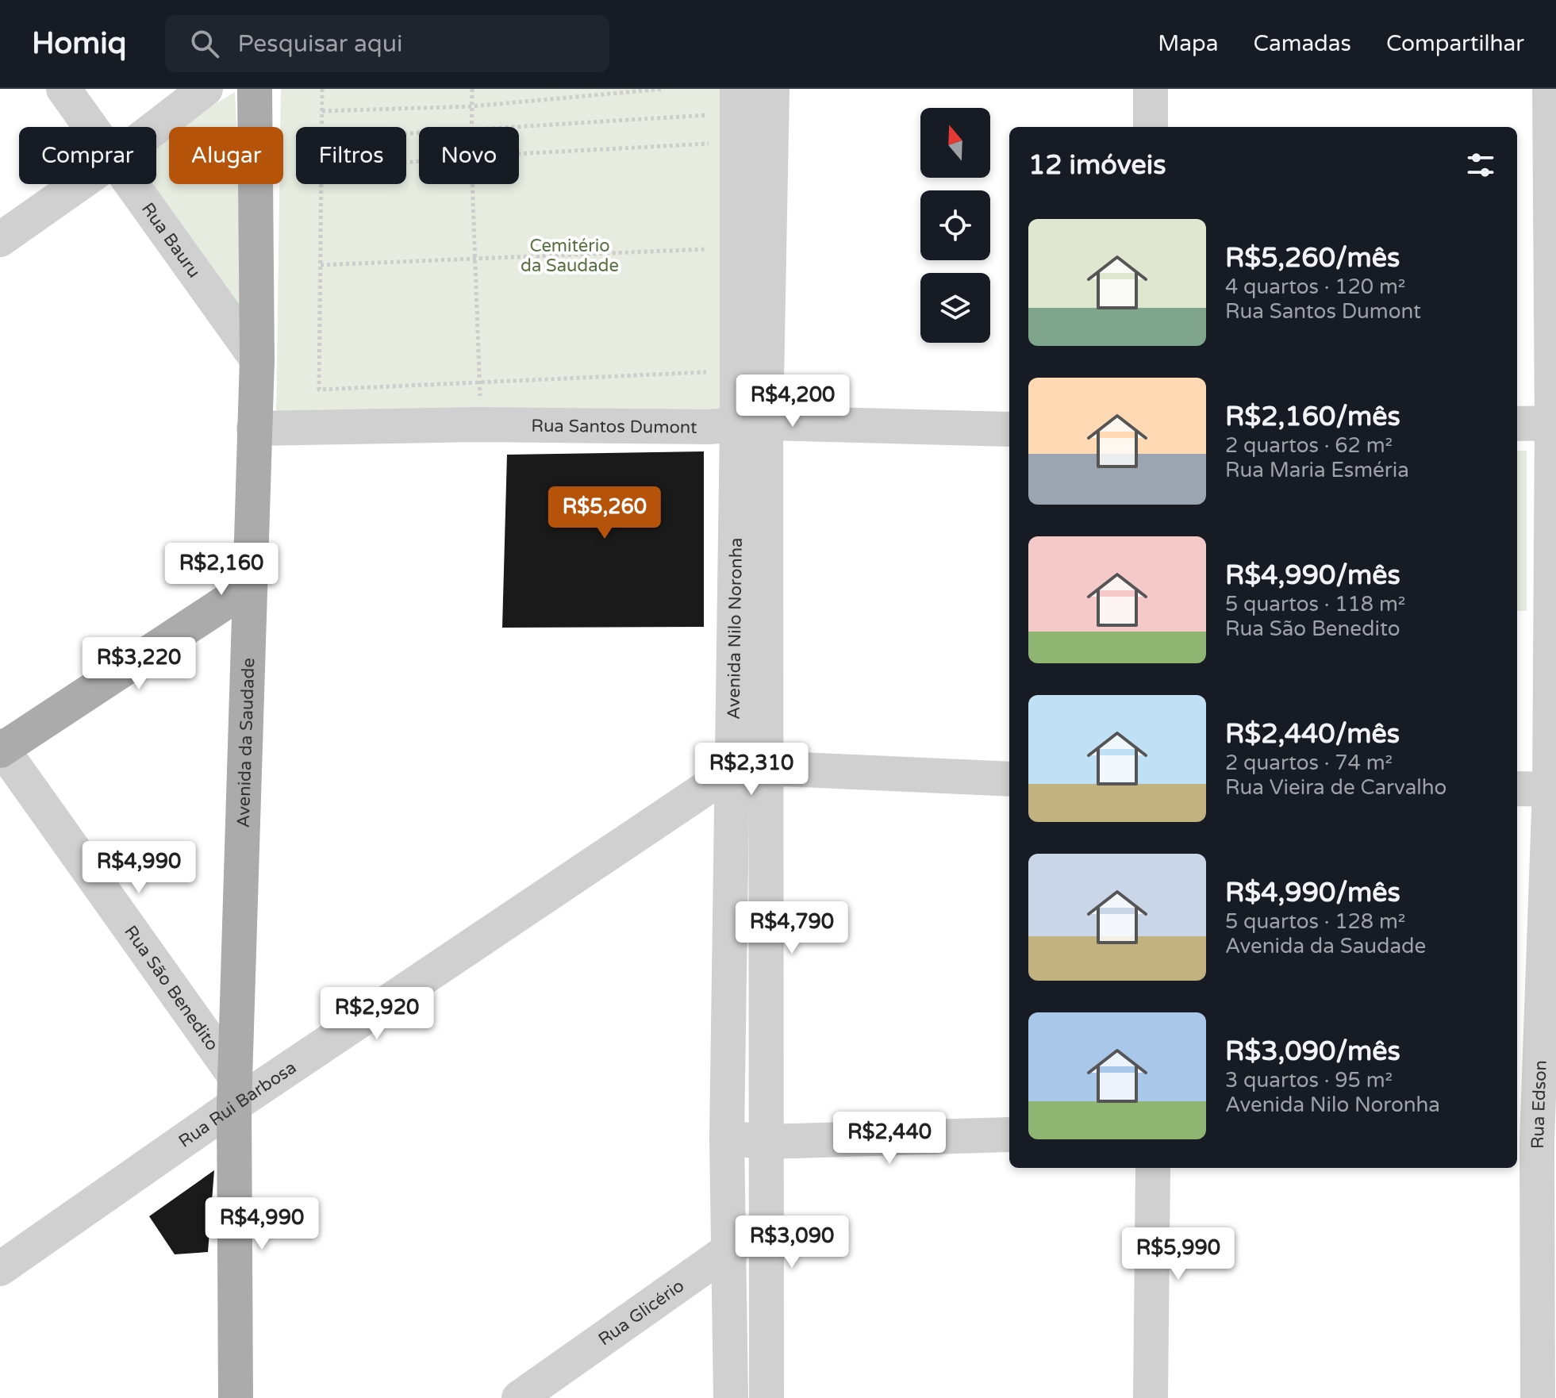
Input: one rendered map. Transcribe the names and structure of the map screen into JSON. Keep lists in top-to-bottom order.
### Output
{
  "streets": {
    "main road": ["Avenida da Saudade"],
    "street": [
      "Rua Bauru",
      "Rua Santos Dumont",
      "Avenida Nilo Noronha",
      "Rua São Benedito",
      "Rua Rui Barbosa",
      "Rua Edson",
      "Rua Glicério"
    ]
  },
  "crossings": [
    ["Rua Bauru", "Avenida da Saudade"],
    ["Rua Santos Dumont", "Avenida Nilo Noronha"],
    ["Rua Santos Dumont", "Avenida da Saudade"],
    ["Avenida Nilo Noronha", "Rua Rui Barbosa"],
    ["Avenida Nilo Noronha", "Rua Glicério"],
    ["Avenida da Saudade", "Rua São Benedito"],
    ["Avenida da Saudade", "Rua Rui Barbosa"],
    ["Rua São Benedito", "Rua Rui Barbosa"]
  ],
  "parks": ["Cemitério da Saudade"],
  "north": "top",
  "page": {
    "header": "Homiq",
    "search": "Pesquisar aqui",
    "nav": ["Mapa", "Camadas", "Compartilhar"],
    "chip": [
      "Comprar",
      "Alugar",
      "Filtros",
      "Novo"
    ],
    "heading": "12 imóveis",
    "list": [
      {
        "name": "R$5,260/mês",
        "note": "4 quartos · 120 m² · Rua Santos Dumont"
      },
      {
        "name": "R$2,160/mês",
        "note": "2 quartos · 62 m² · Rua Maria Esméria"
      },
      {
        "name": "R$4,990/mês",
        "note": "5 quartos · 118 m² · Rua São Benedito"
      },
      {
        "name": "R$2,440/mês",
        "note": "2 quartos · 74 m² · Rua Vieira de Carvalho"
      },
      {
        "name": "R$4,990/mês",
        "note": "5 quartos · 128 m² · Avenida da Saudade"
      },
      {
        "name": "R$3,090/mês",
        "note": "3 quartos · 95 m² · Avenida Nilo Noronha"
      }
    ],
    "price": [
      "R$4,200",
      "R$5,260",
      "R$2,160",
      "R$3,220",
      "R$2,310",
      "R$4,990",
      "R$4,790",
      "R$2,920",
      "R$2,440",
      "R$4,990",
      "R$3,090",
      "R$5,990"
    ]
  }
}
